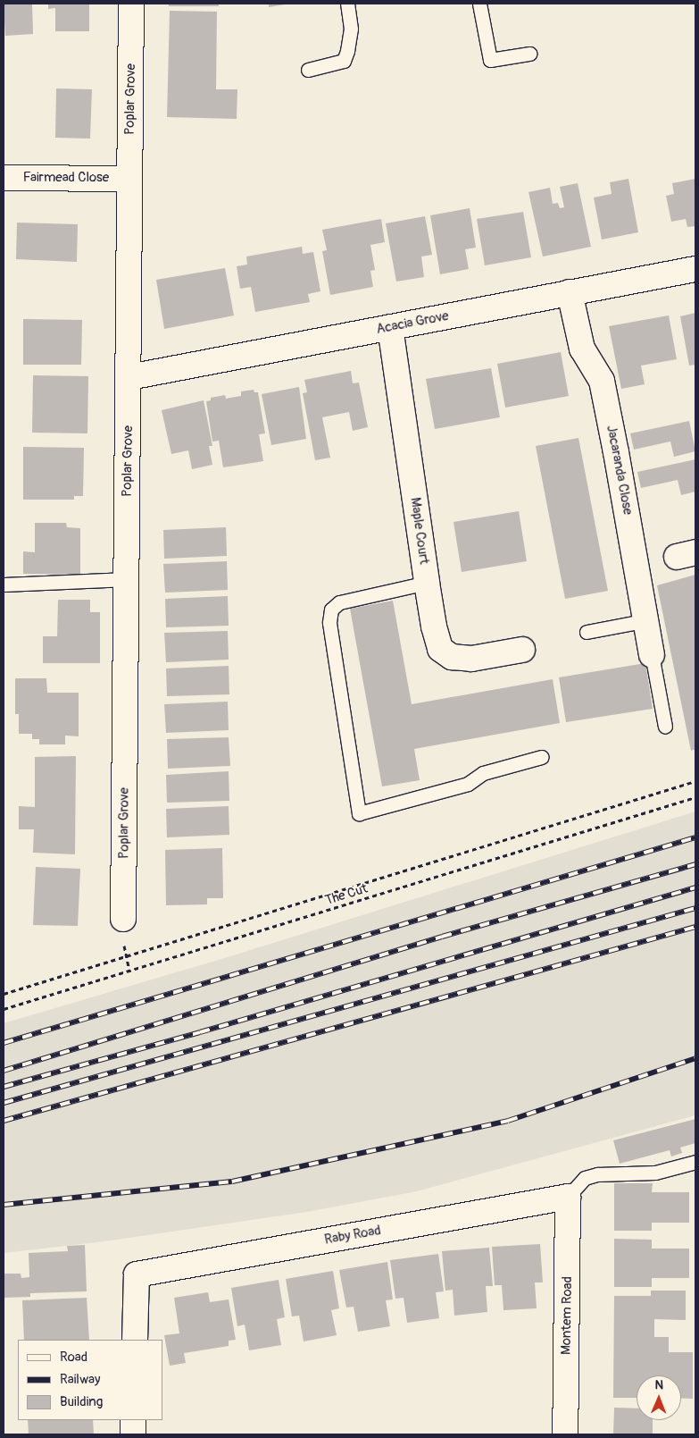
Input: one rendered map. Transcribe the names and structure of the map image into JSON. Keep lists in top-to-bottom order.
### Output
{
  "streets": {
    "street": [
      "Poplar Grove",
      "Fairmead Close",
      "Acacia Grove",
      "Jacaranda Close",
      "Maple Court",
      "Raby Road",
      "Montem Road"
    ],
    "path": ["The Cut"]
  },
  "crossings": [
    ["Poplar Grove", "Fairmead Close"],
    ["Poplar Grove", "Acacia Grove"],
    ["Acacia Grove", "Jacaranda Close"],
    ["Acacia Grove", "Maple Court"],
    ["Raby Road", "Montem Road"]
  ],
  "legend": ["Road", "Railway", "Building"],
  "north": "top"
}
